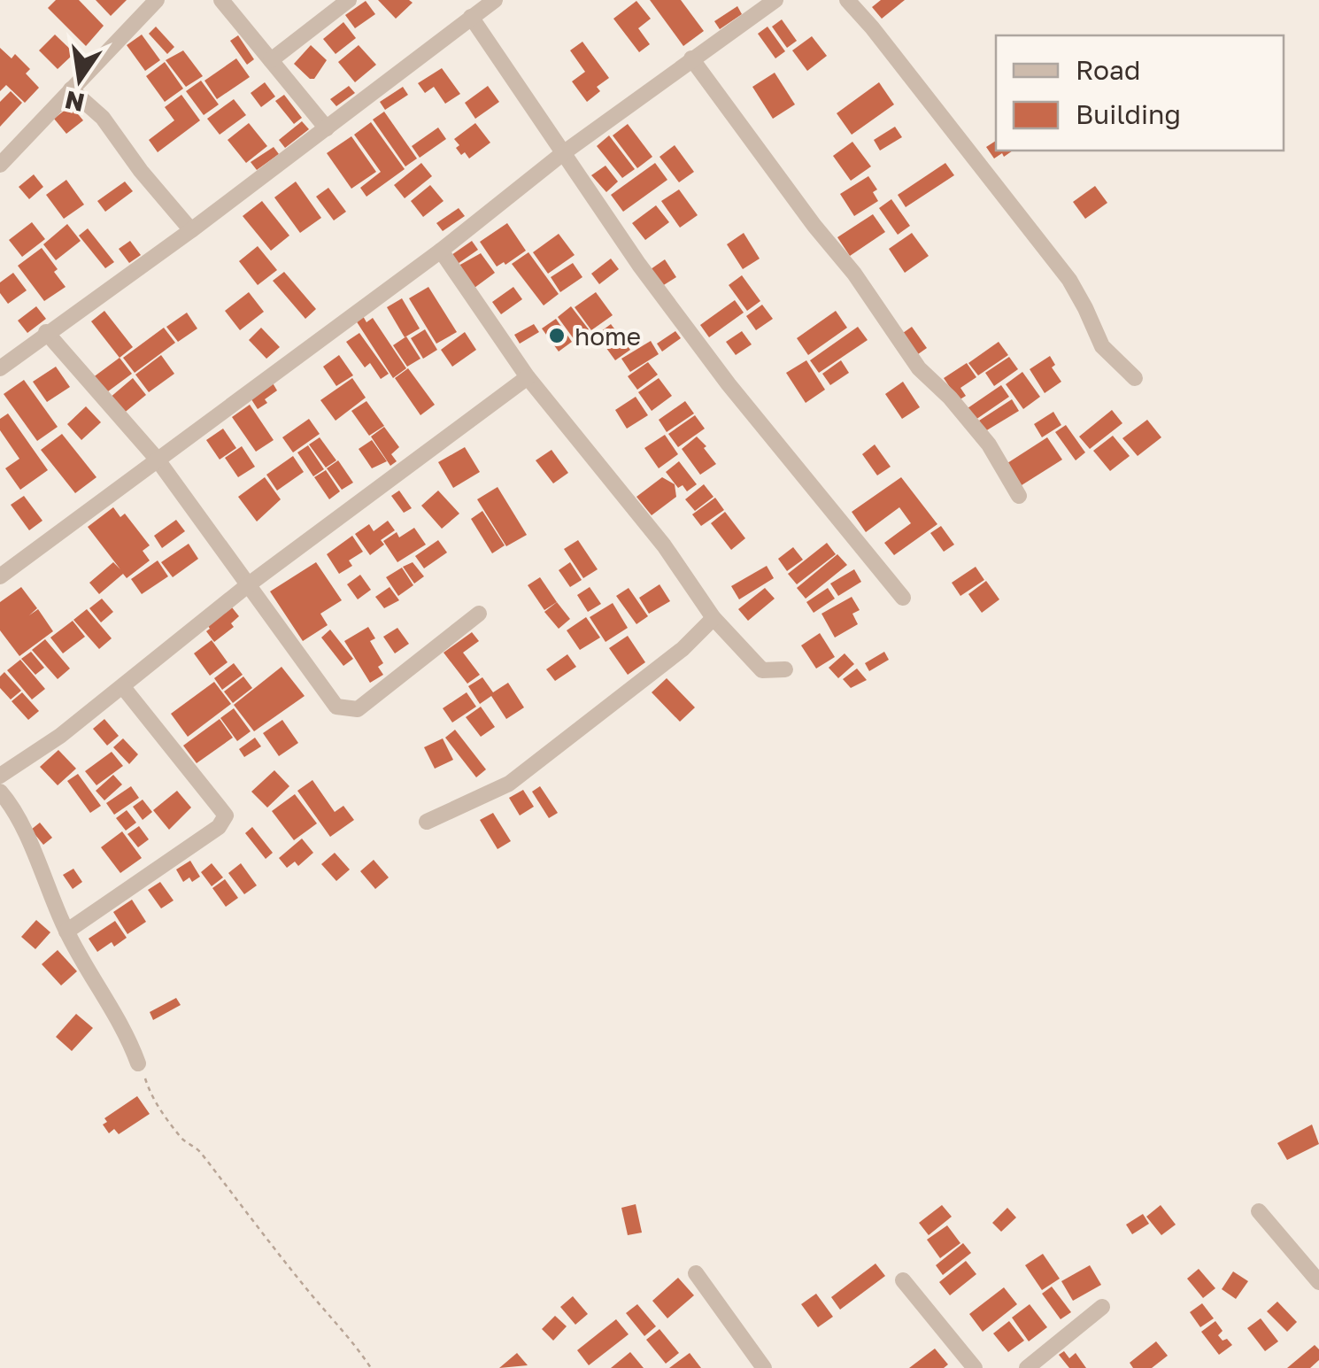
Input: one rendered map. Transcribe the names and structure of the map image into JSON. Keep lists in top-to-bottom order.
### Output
{
  "places": ["home"],
  "legend": ["Road", "Building"],
  "north": "bottom"
}
